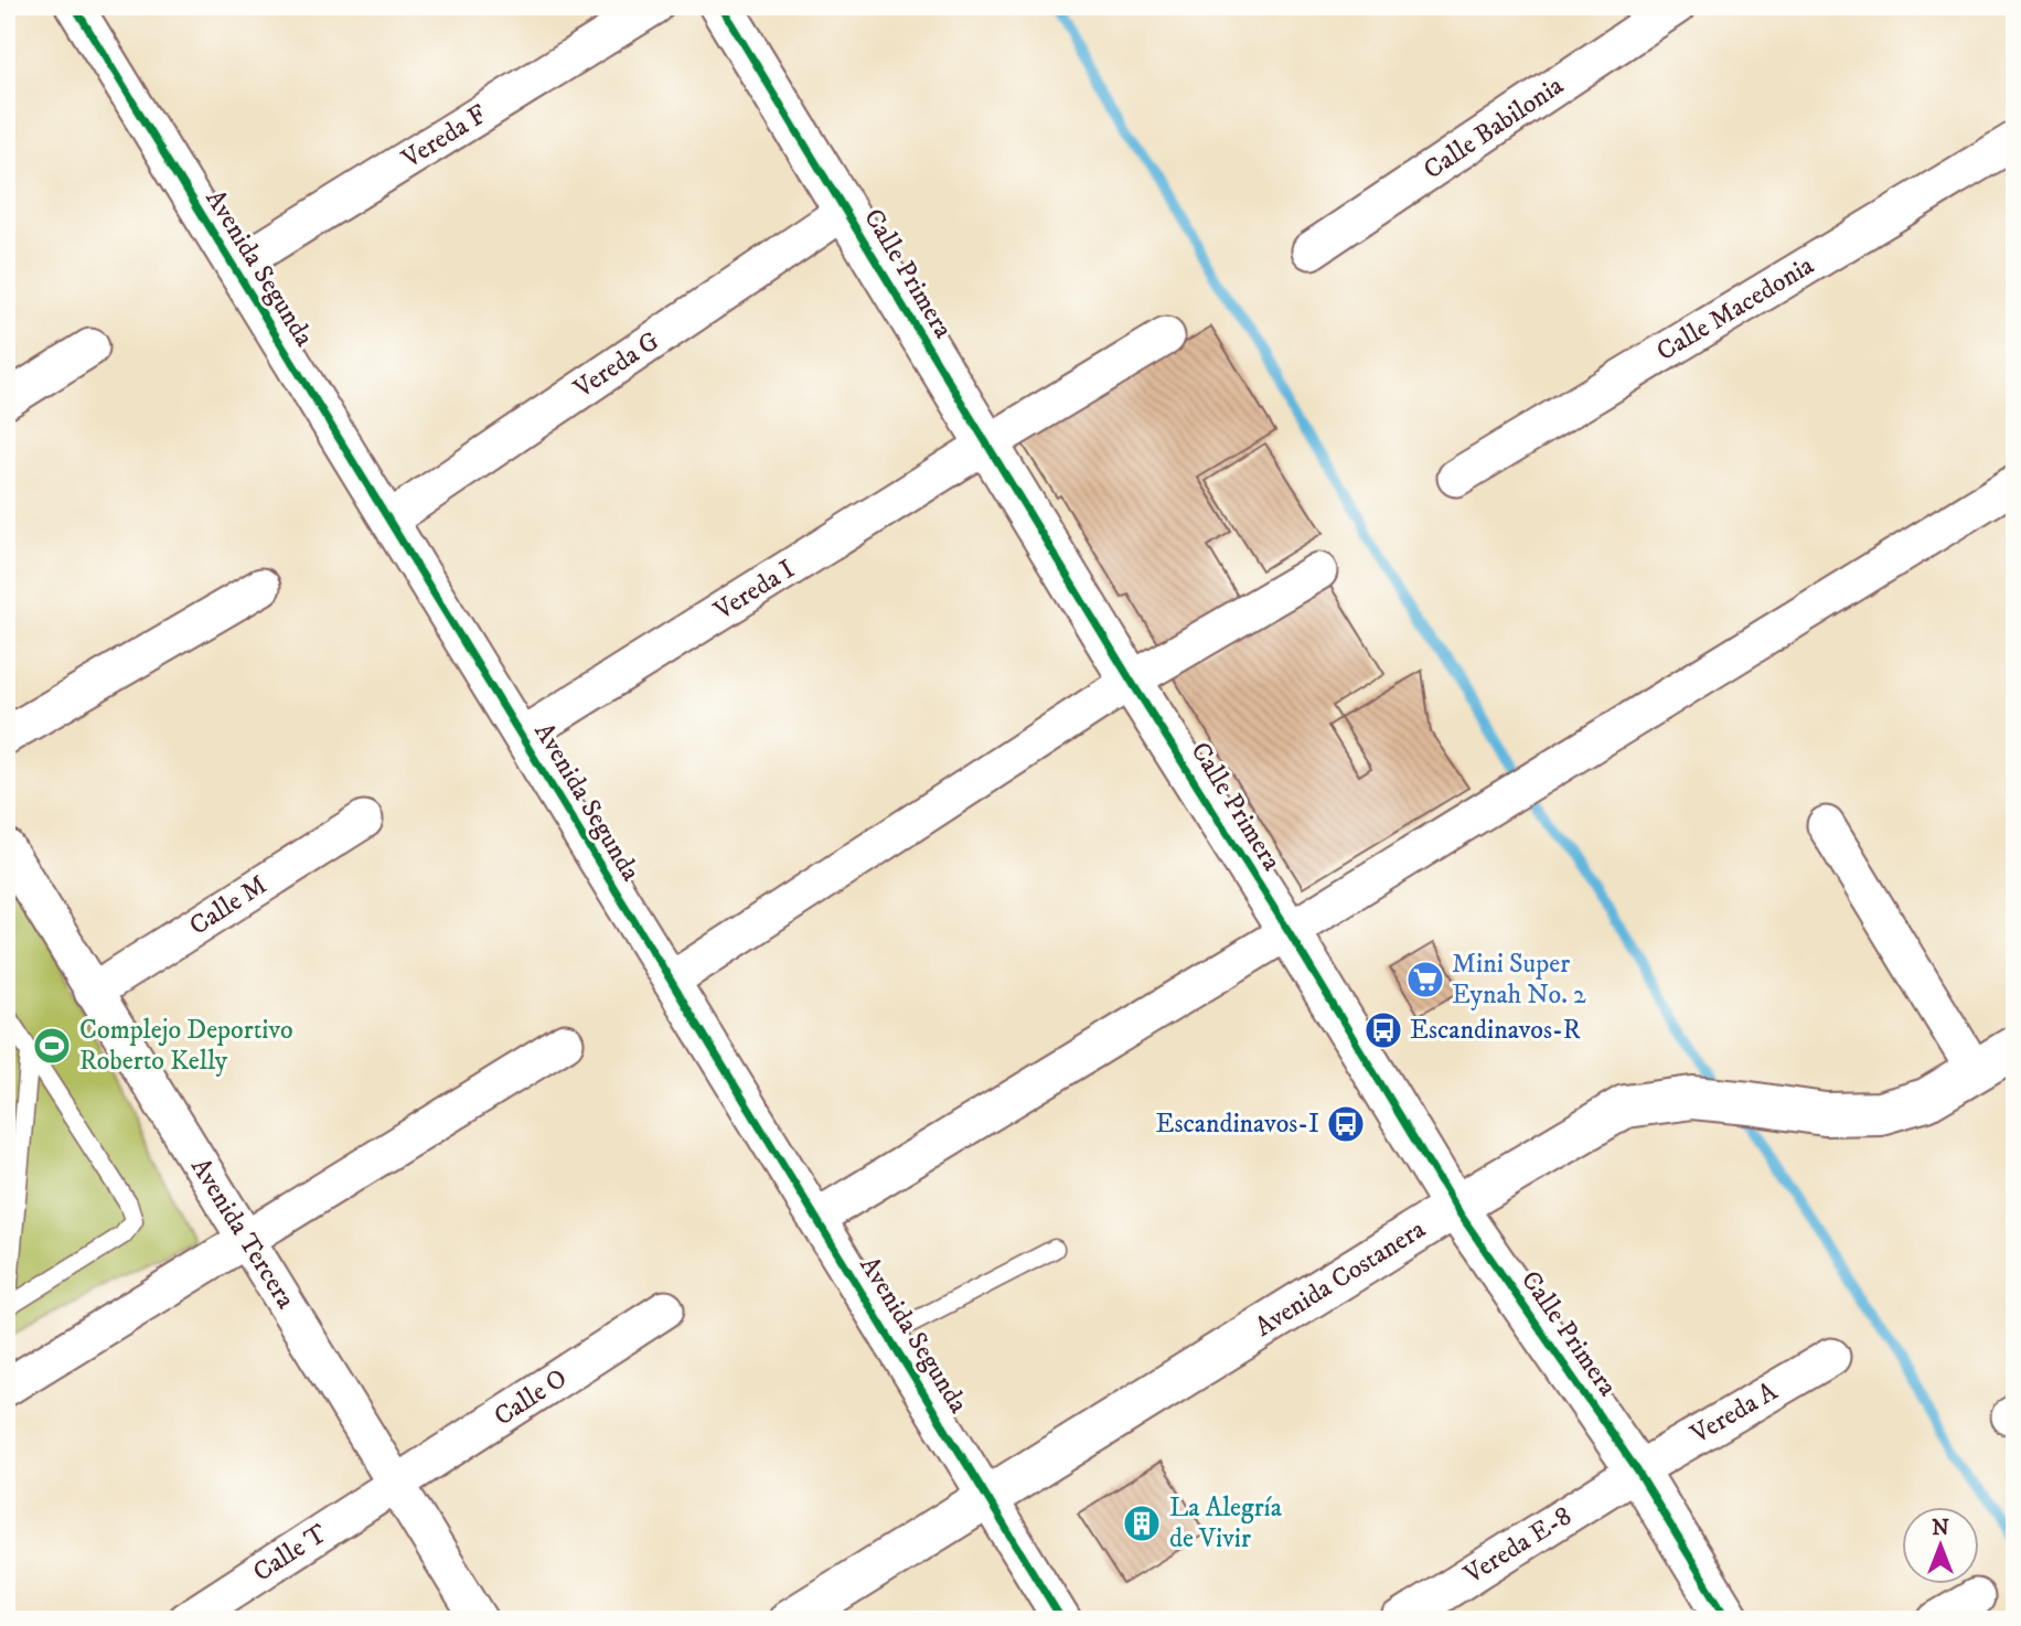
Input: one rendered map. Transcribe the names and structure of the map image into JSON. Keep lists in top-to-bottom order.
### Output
{
  "streets": {
    "street": [
      "Calle Babilonia",
      "Vereda F",
      "Avenida Segunda",
      "Calle Primera",
      "Calle Macedonia",
      "Vereda G",
      "Vereda I",
      "Calle M",
      "Avenida Tercera",
      "Avenida Costanera",
      "Calle O",
      "Vereda A",
      "Vereda E-8",
      "Calle T"
    ]
  },
  "crossings": [
    ["Vereda F", "Avenida Segunda"],
    ["Avenida Segunda", "Vereda G"],
    ["Avenida Segunda", "Vereda I"],
    ["Avenida Segunda", "Avenida Costanera"],
    ["Calle Primera", "Vereda G"],
    ["Calle Primera", "Vereda I"],
    ["Calle Primera", "Avenida Costanera"],
    ["Calle Primera", "Vereda A"],
    ["Calle Primera", "Vereda E-8"],
    ["Calle M", "Avenida Tercera"],
    ["Avenida Tercera", "Calle O"],
    ["Avenida Tercera", "Calle T"],
    ["Calle O", "Calle T"],
    ["Vereda A", "Vereda E-8"]
  ],
  "places": {
    "supermarket": ["Mini Super Eynah No. 2"],
    "bus stop": ["Escandinavos-R", "Escandinavos-I"],
    "sports": ["Complejo Deportivo Roberto Kelly"],
    "building": ["La Alegría de Vivir"]
  },
  "north": "top"
}
